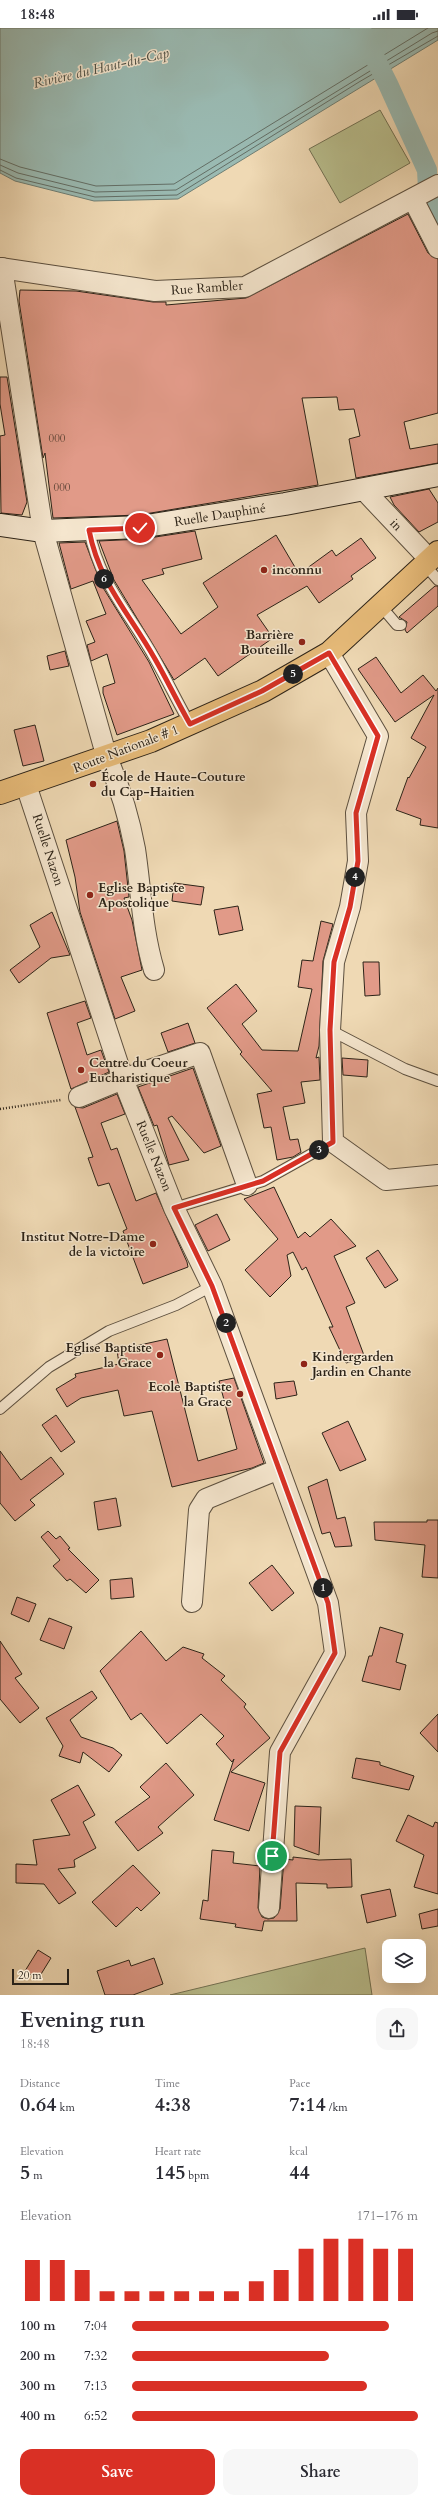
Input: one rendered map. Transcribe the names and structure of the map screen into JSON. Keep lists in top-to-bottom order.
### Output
{
  "streets": {
    "main road": ["Route Nationale # 1"],
    "street": [
      "Rue Rambler",
      "Ruelle Dauphiné",
      "in",
      "Ruelle Nazon"
    ]
  },
  "crossings": [
    ["Ruelle Dauphiné", "in"],
    ["in", "Route Nationale # 1"],
    ["Route Nationale # 1", "Ruelle Nazon"]
  ],
  "water": ["Rivière du Haut-du-Cap"],
  "places": [
    "inconnu",
    "Barrière Bouteille",
    "École de Haute-Couture du Cap-Haitien",
    "Eglise Baptiste Apostolique",
    "Centre du Coeur Eucharistique",
    "Institut Notre-Dame de la victoire",
    "Eglise Baptiste la Grace",
    "Kindergarden Jardin en Chante",
    "Ecole Baptiste la Grace"
  ],
  "house_numbers": ["000", "000"],
  "scale_bar": "20 m",
  "page": {
    "status": "18:48",
    "pins": [
      "6",
      "5",
      "4",
      "3",
      "2",
      "1"
    ],
    "scale": "20 m",
    "heading": ["Evening run", "18:48"],
    "stats": [
      ["Distance", "0.64 km"],
      ["Time", "4:38"],
      ["Pace", "7:14 /km"],
      ["Elevation", "5 m"],
      ["Heart rate", "145 bpm"],
      ["kcal", "44"]
    ],
    "chart": ["Elevation", "171–176 m"],
    "list": [
      {
        "name": "100 m",
        "note": "7:04"
      },
      {
        "name": "200 m",
        "note": "7:32"
      },
      {
        "name": "300 m",
        "note": "7:13"
      },
      {
        "name": "400 m",
        "note": "6:52"
      }
    ],
    "buttons": ["Save", "Share"]
  }
}
